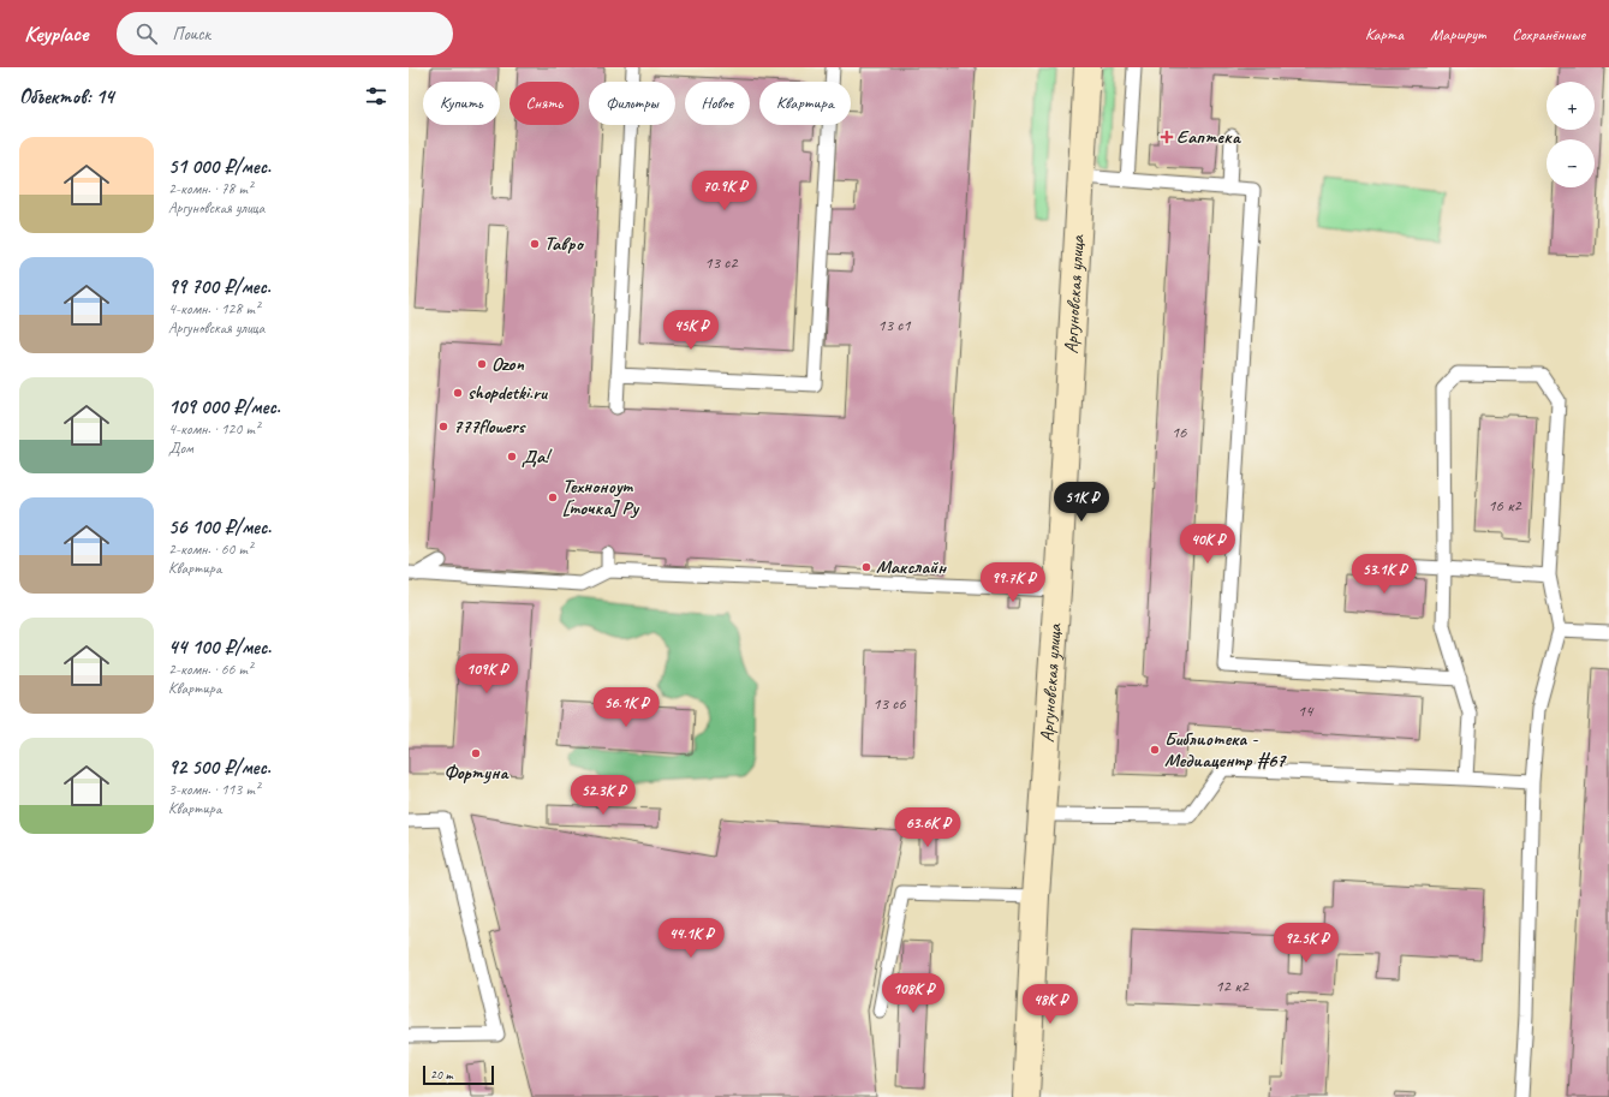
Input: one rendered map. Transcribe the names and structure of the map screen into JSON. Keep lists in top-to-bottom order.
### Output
{
  "streets": {
    "main road": ["Аргуновская улица"]
  },
  "places": {
    "health": ["Еаптека"],
    "other": [
      "Тавро",
      "Ozon",
      "shopdetki.ru",
      "777flowers",
      "Да!",
      "Техноноут [точка] Ру",
      "Макслайн",
      "Библиотека - Медиацентр #67",
      "Фортуна"
    ]
  },
  "house_numbers": [
    "13 с2",
    "13 с1",
    "16",
    "16 к2",
    "13 с6",
    "14",
    "12 к2"
  ],
  "scale_bar": "20 m",
  "page": {
    "header": "Keyplace",
    "search": "Поиск",
    "nav": ["Карта", "Маршрут", "Сохранённые"],
    "heading": "Объектов: 14",
    "map_buttons": ["+", "−"],
    "chip": [
      "Купить",
      "Снять",
      "Фильтры",
      "Новое",
      "Квартира"
    ],
    "list": [
      {
        "name": "51 000 ₽/мес.",
        "note": "2-комн. · 78 m² · Аргуновская улица"
      },
      {
        "name": "99 700 ₽/мес.",
        "note": "4-комн. · 128 m² · Аргуновская улица"
      },
      {
        "name": "109 000 ₽/мес.",
        "note": "4-комн. · 120 m² · Дом"
      },
      {
        "name": "56 100 ₽/мес.",
        "note": "2-комн. · 60 m² · Квартира"
      },
      {
        "name": "44 100 ₽/мес.",
        "note": "2-комн. · 66 m² · Квартира"
      },
      {
        "name": "92 500 ₽/мес.",
        "note": "3-комн. · 113 m² · Квартира"
      }
    ],
    "price": [
      "70.9K ₽",
      "45K ₽",
      "51K ₽",
      "40K ₽",
      "53.1K ₽",
      "99.7K ₽",
      "109K ₽",
      "56.1K ₽",
      "52.3K ₽",
      "63.6K ₽",
      "44.1K ₽",
      "92.5K ₽",
      "108K ₽",
      "48K ₽"
    ],
    "scale": "20 m"
  }
}
